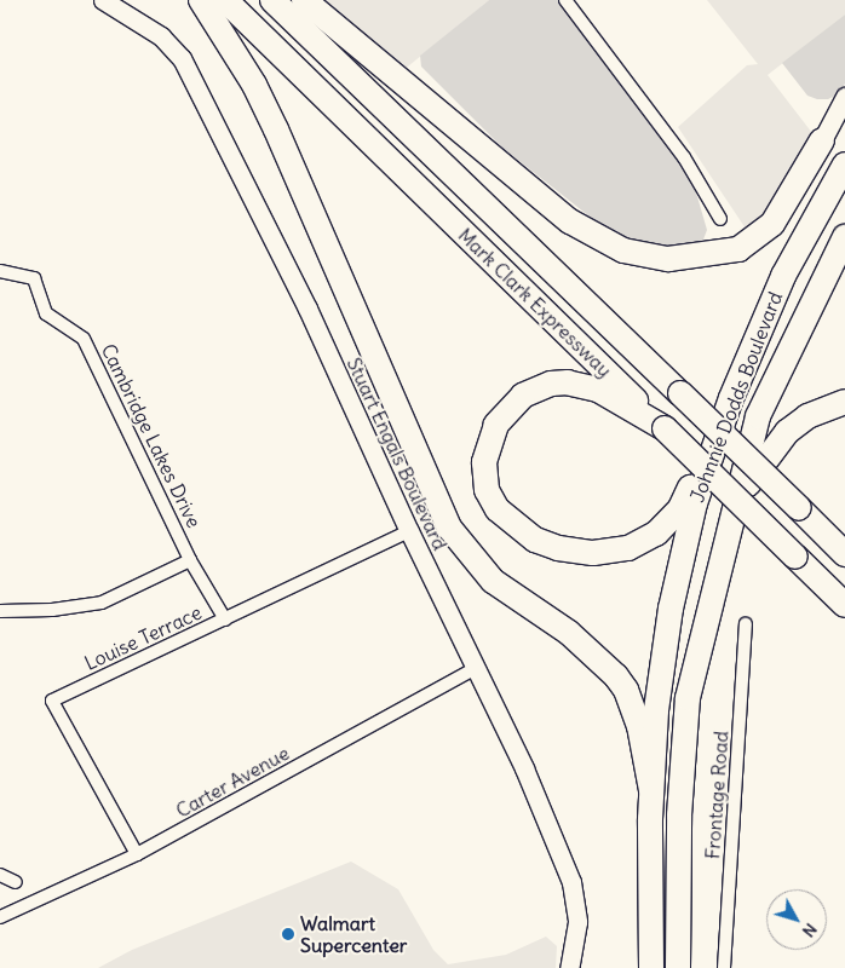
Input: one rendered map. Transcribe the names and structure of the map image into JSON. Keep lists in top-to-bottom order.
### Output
{
  "streets": {
    "highway": ["Mark Clark Expressway", "Johnnie Dodds Boulevard"],
    "street": [
      "Cambridge Lakes Drive",
      "Stuart Engals Boulevard",
      "Louise Terrace",
      "Carter Avenue",
      "Frontage Road"
    ]
  },
  "crossings": [
    ["Cambridge Lakes Drive", "Louise Terrace"],
    ["Stuart Engals Boulevard", "Louise Terrace"],
    ["Stuart Engals Boulevard", "Carter Avenue"],
    ["Louise Terrace", "Carter Avenue"]
  ],
  "places": ["Walmart Supercenter"],
  "north": "bottom right"
}
